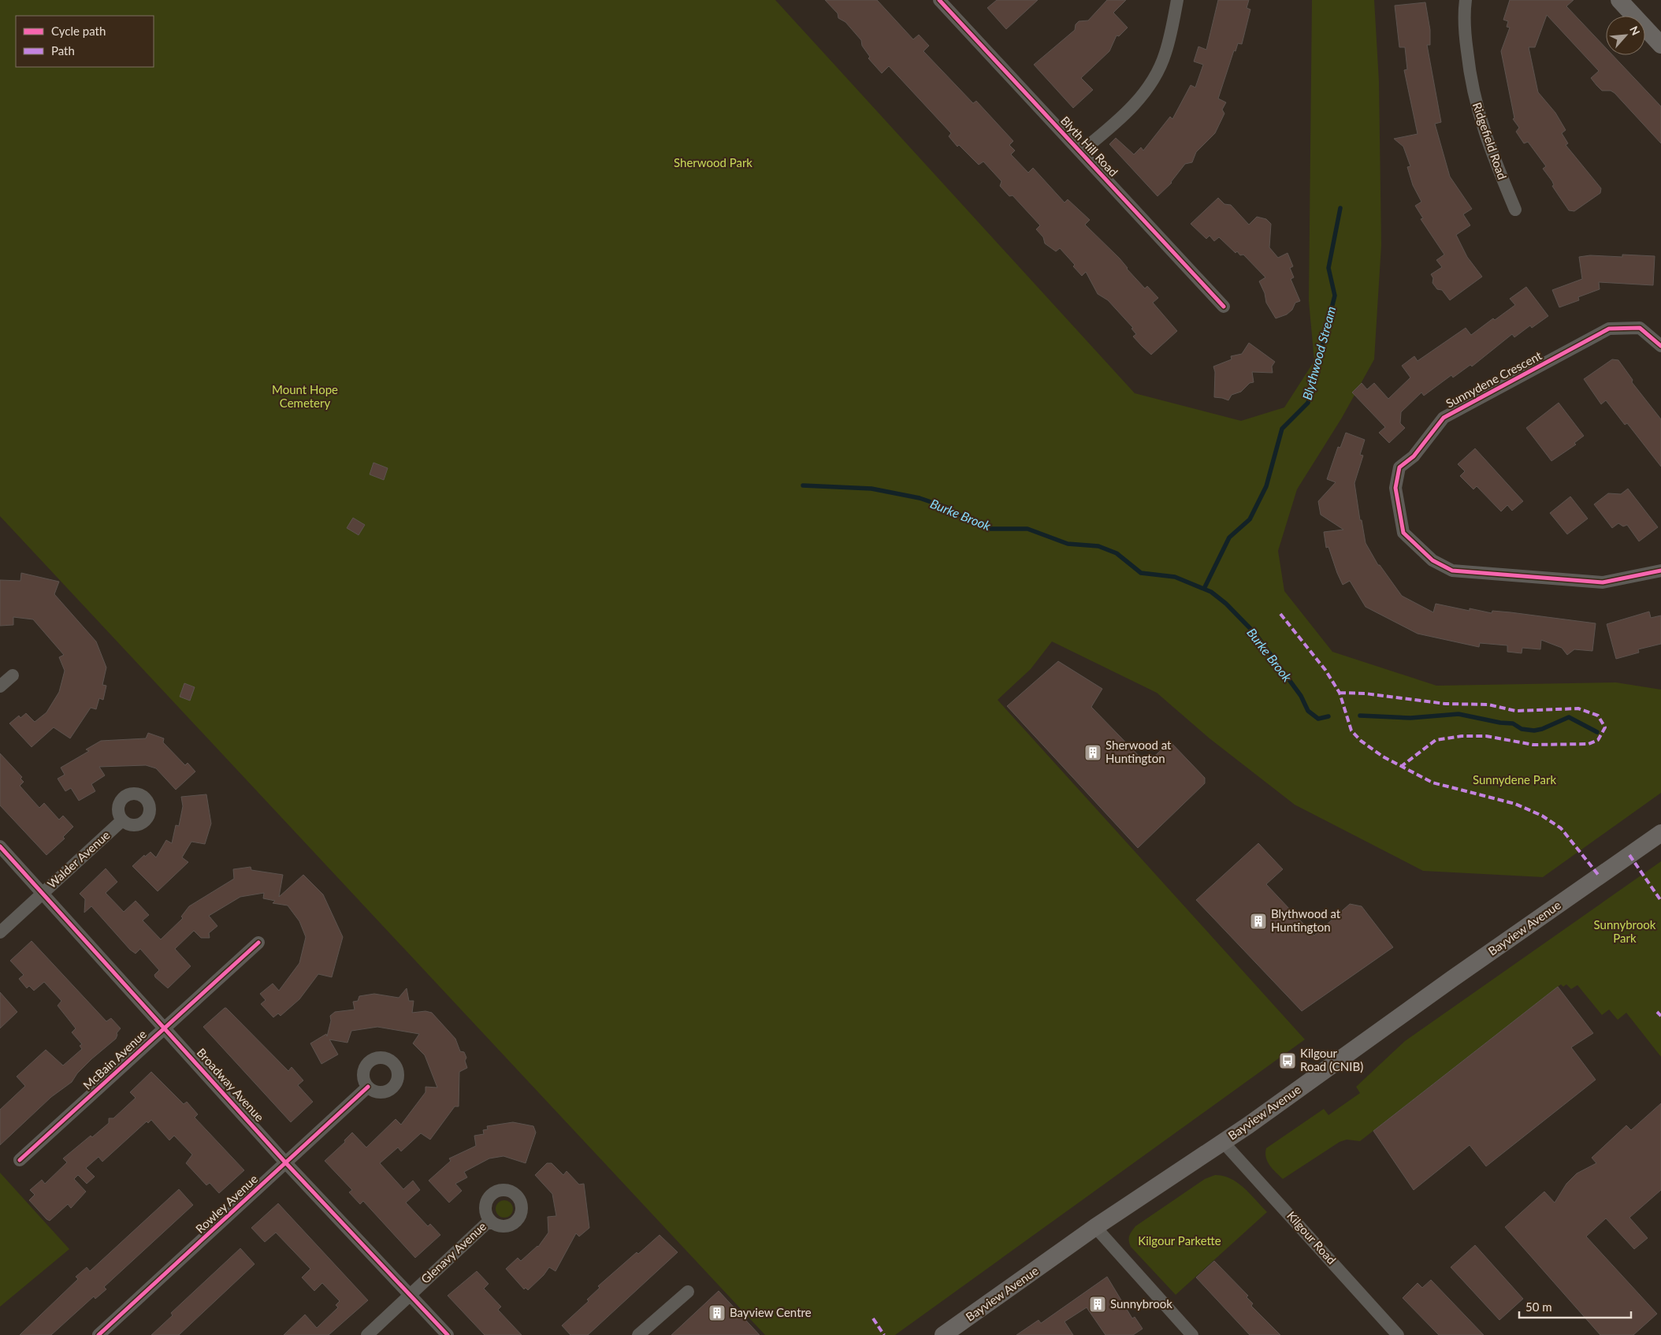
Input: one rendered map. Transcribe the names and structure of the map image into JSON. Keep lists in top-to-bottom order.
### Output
{
  "streets": {
    "main road": ["Bayview Avenue"],
    "street": [
      "Ridgefield Road",
      "Blyth Hill Road",
      "Sunnydene Crescent",
      "Walder Avenue",
      "McBain Avenue",
      "Broadway Avenue",
      "Rowley Avenue",
      "Kilgour Road",
      "Glenavy Avenue"
    ]
  },
  "crossings": [
    ["Walder Avenue", "Broadway Avenue"],
    ["Bayview Avenue", "Kilgour Road"],
    ["McBain Avenue", "Broadway Avenue"],
    ["Broadway Avenue", "Rowley Avenue"],
    ["Broadway Avenue", "Glenavy Avenue"]
  ],
  "water": ["Blythwood Stream", "Burke Brook"],
  "parks": [
    "Sherwood Park",
    "Mount Hope Cemetery",
    "Sunnydene Park",
    "Sunnybrook Park",
    "Kilgour Parkette"
  ],
  "places": {
    "building": [
      "Sherwood at Huntington",
      "Blythwood at Huntington",
      "Sunnybrook",
      "Bayview Centre"
    ],
    "bus stop": ["Kilgour Road (CNIB)"]
  },
  "legend": ["Cycle path", "Path"],
  "scale_bar": "50 m",
  "north": "top right"
}
